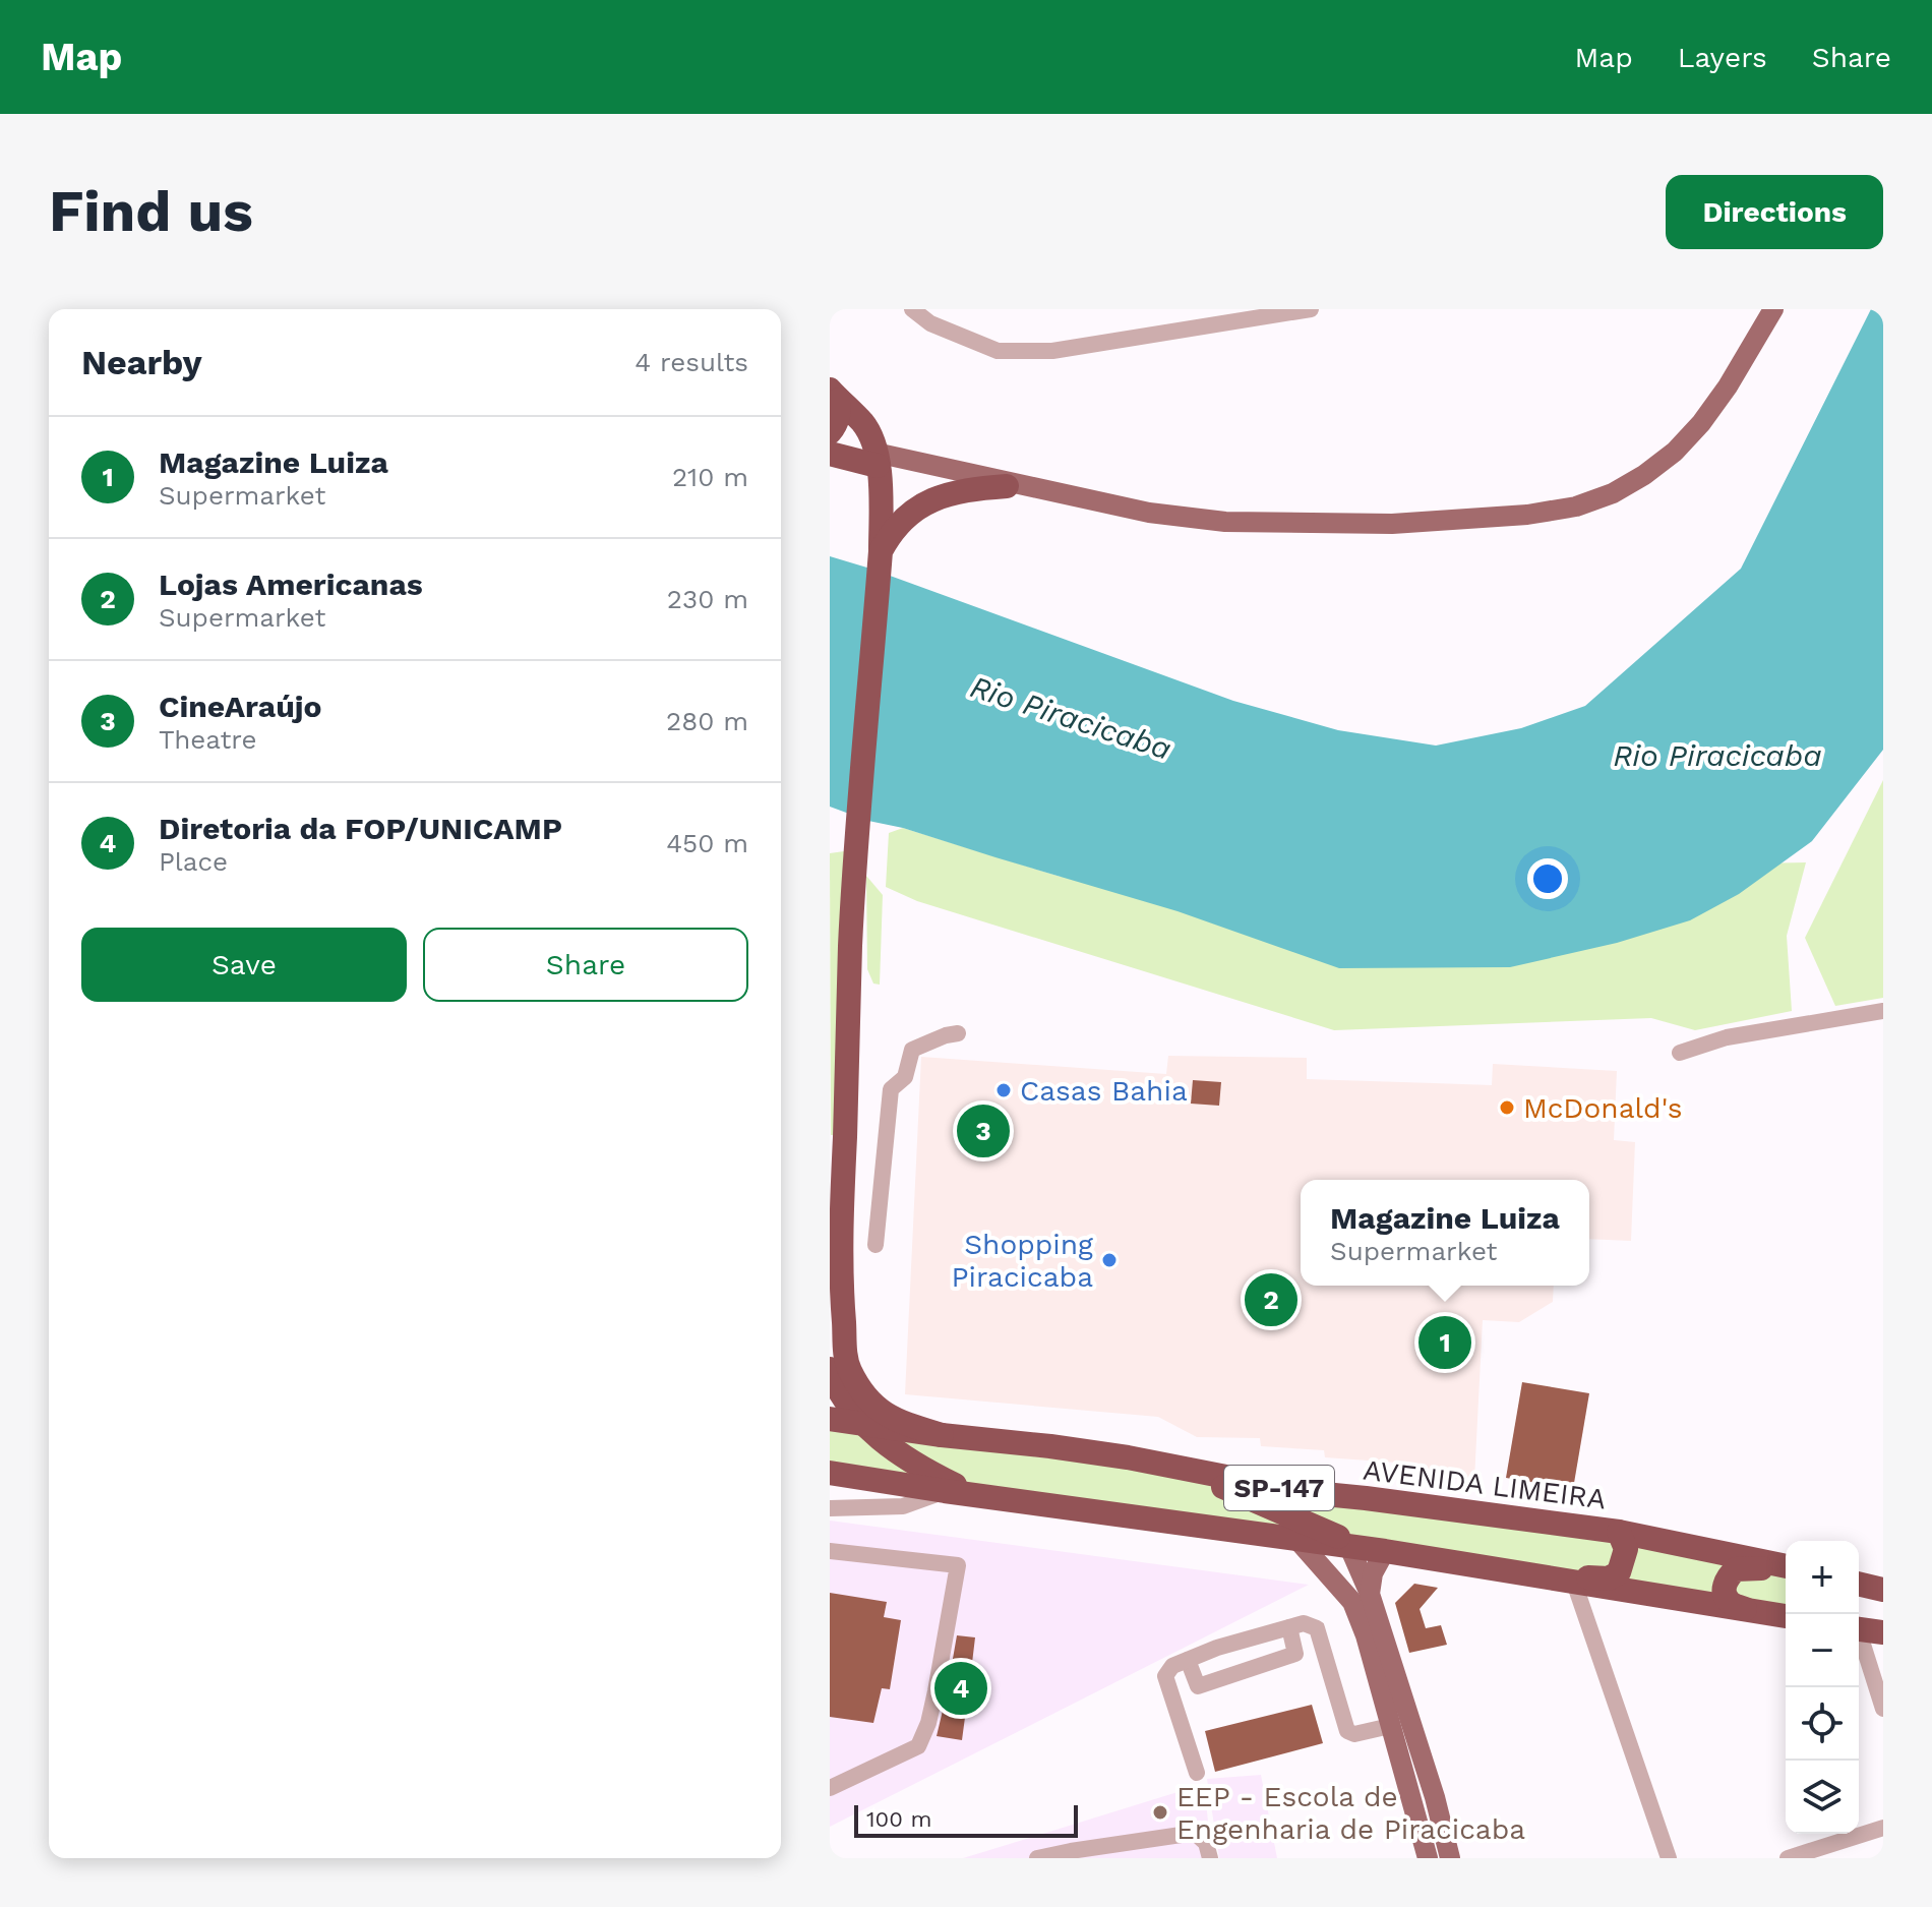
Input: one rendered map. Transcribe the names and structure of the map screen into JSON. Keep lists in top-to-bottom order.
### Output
{
  "streets": {
    "highway": ["AVENIDA LIMEIRA", "SP-147"]
  },
  "water": ["Rio Piracicaba"],
  "places": [
    "Casas Bahia",
    "McDonald's",
    "Shopping Piracicaba",
    "EEP - Escola de Engenharia de Piracicaba"
  ],
  "scale_bar": "100 m",
  "page": {
    "header": "Map",
    "nav": ["Map", "Layers", "Share"],
    "buttons": [
      "Directions",
      ["Save", "Share"]
    ],
    "title": "Find us",
    "heading": ["Nearby", "4 results"],
    "list": [
      {
        "mark": "1",
        "name": "Magazine Luiza",
        "note": "Supermarket",
        "value": "210 m"
      },
      {
        "mark": "2",
        "name": "Lojas Americanas",
        "note": "Supermarket",
        "value": "230 m"
      },
      {
        "mark": "3",
        "name": "CineAraújo",
        "note": "Theatre",
        "value": "280 m"
      },
      {
        "mark": "4",
        "name": "Diretoria da FOP/UNICAMP",
        "note": "Place",
        "value": "450 m"
      }
    ],
    "pins": [
      "3",
      "2",
      "1",
      "4"
    ],
    "popup": ["Magazine Luiza", "Supermarket"],
    "map_buttons": ["+", "−"],
    "scale": "100 m"
  }
}
